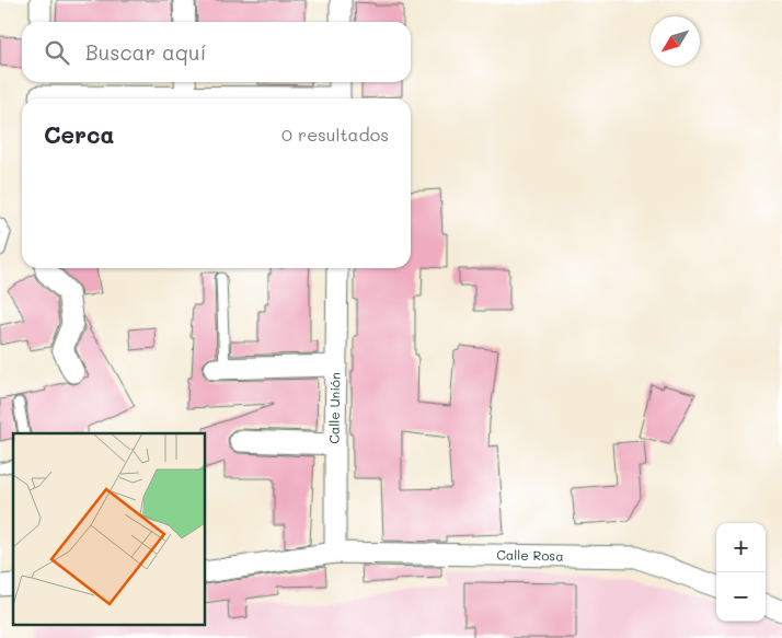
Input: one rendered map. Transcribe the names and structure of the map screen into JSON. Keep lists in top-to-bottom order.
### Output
{
  "streets": {
    "street": ["Calle Unión", "Calle Rosa"]
  },
  "crossings": [
    ["Calle Unión", "Calle Rosa"]
  ],
  "north": "bottom left",
  "page": {
    "search": "Buscar aquí",
    "heading": ["Cerca", "0 resultados"],
    "map_buttons": ["+", "−"]
  }
}
